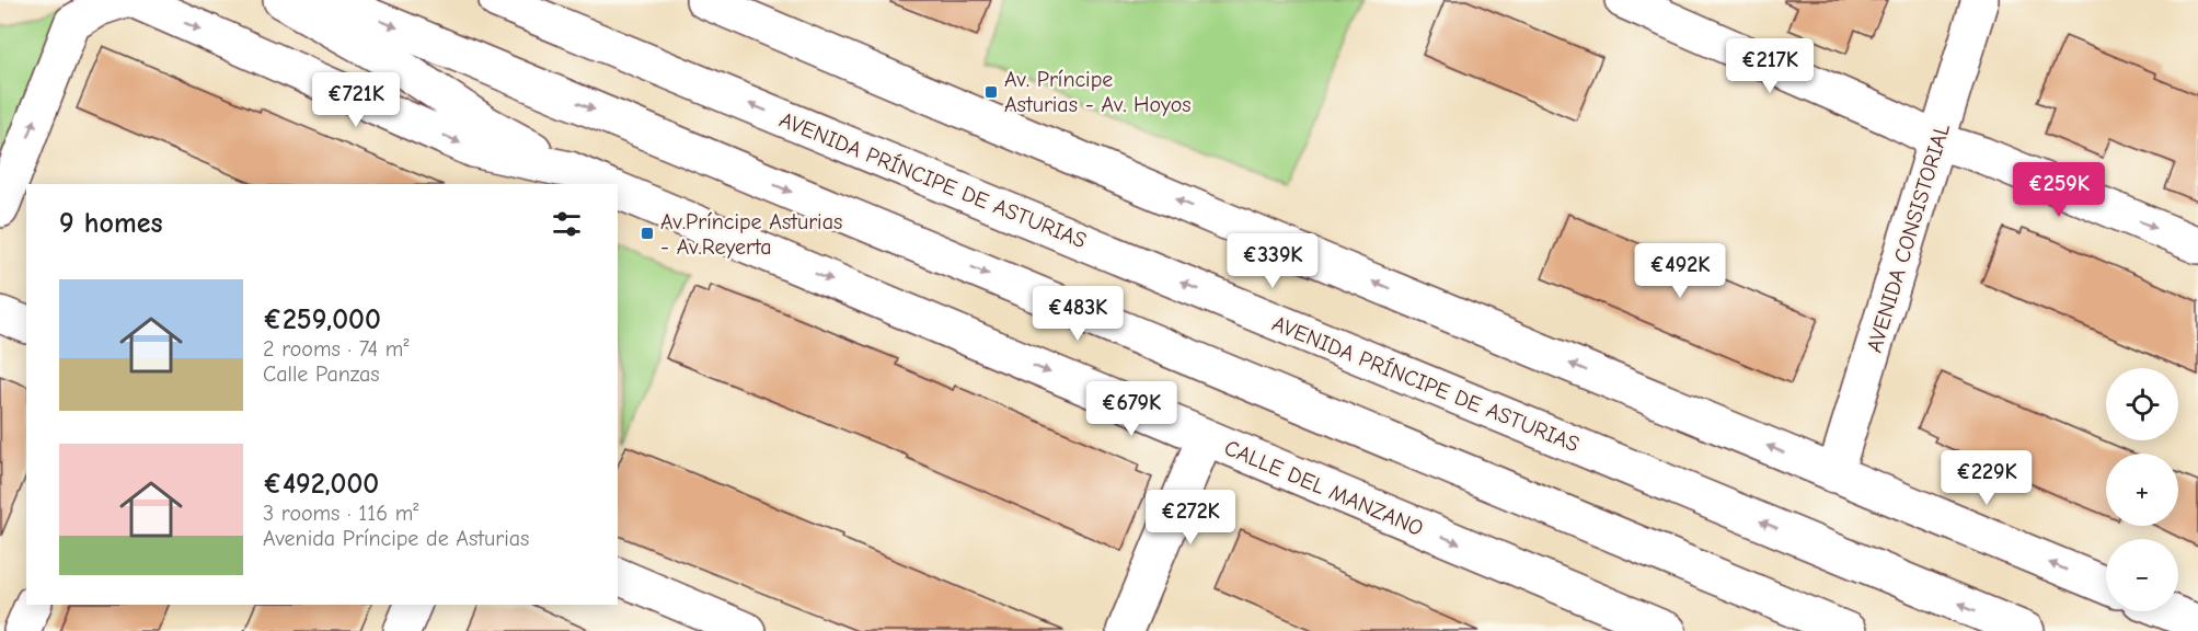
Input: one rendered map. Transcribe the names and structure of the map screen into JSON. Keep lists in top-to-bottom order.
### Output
{
  "streets": {
    "street": ["AVENIDA PRÍNCIPE DE ASTURIAS", "AVENIDA CONSISTORIAL", "CALLE DEL MANZANO"]
  },
  "places": {
    "transit": ["Av. Príncipe Asturias - Av. Hoyos", "Av.Príncipe Asturias - Av.Reyerta"]
  },
  "page": {
    "price": [
      "€217K",
      "€721K",
      "€259K",
      "€339K",
      "€492K",
      "€483K",
      "€679K",
      "€229K",
      "€272K"
    ],
    "heading": "9 homes",
    "list": [
      {
        "name": "€259,000",
        "note": "2 rooms · 74 m² · Calle Panzas"
      },
      {
        "name": "€492,000",
        "note": "3 rooms · 116 m² · Avenida Príncipe de Asturias"
      }
    ],
    "map_buttons": ["+", "−"]
  }
}
